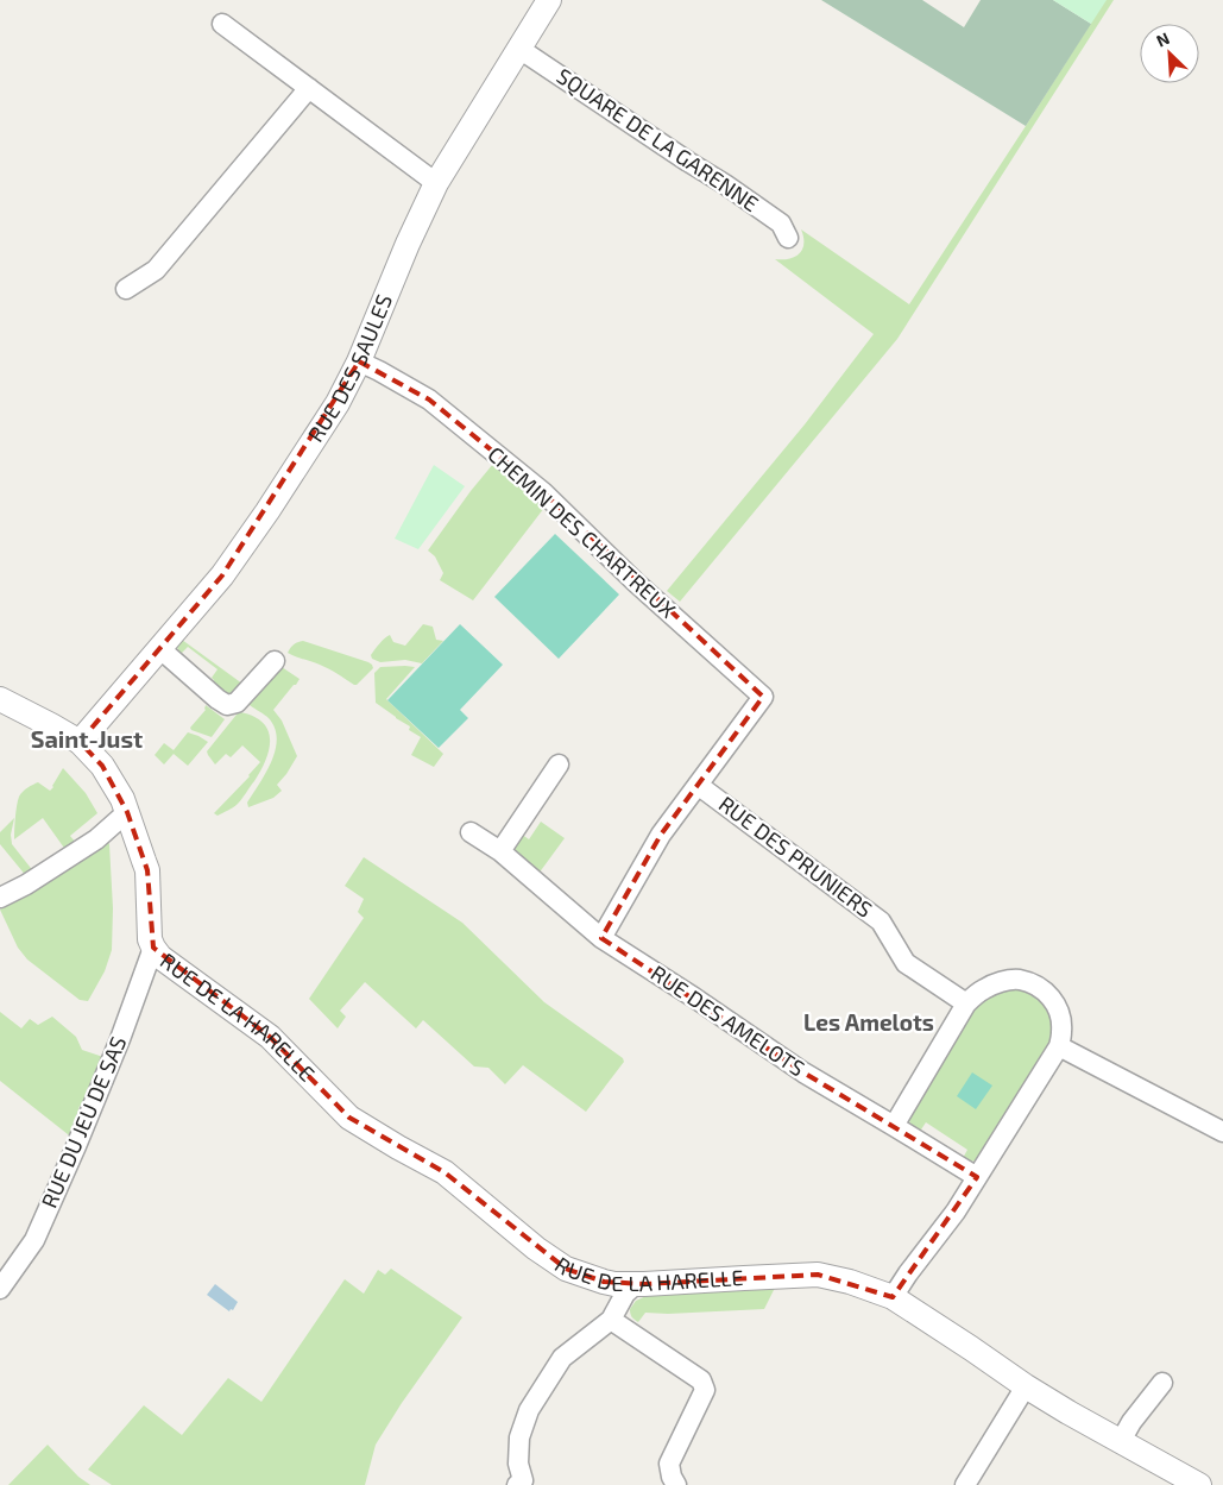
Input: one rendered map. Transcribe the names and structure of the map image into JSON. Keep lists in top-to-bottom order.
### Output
{
  "streets": {
    "street": [
      "SQUARE DE LA GARENNE",
      "RUE DES SAULES",
      "CHEMIN DES CHARTREUX",
      "RUE DES PRUNIERS",
      "RUE DE LA HARELLE",
      "RUE DES AMELOTS",
      "RUE DU JEU DE SAS"
    ]
  },
  "crossings": [
    ["SQUARE DE LA GARENNE", "RUE DES SAULES"],
    ["RUE DES SAULES", "CHEMIN DES CHARTREUX"],
    ["CHEMIN DES CHARTREUX", "RUE DES PRUNIERS"],
    ["RUE DE LA HARELLE", "RUE DU JEU DE SAS"]
  ],
  "districts": ["Saint-Just", "Les Amelots"],
  "north": "top left"
}
